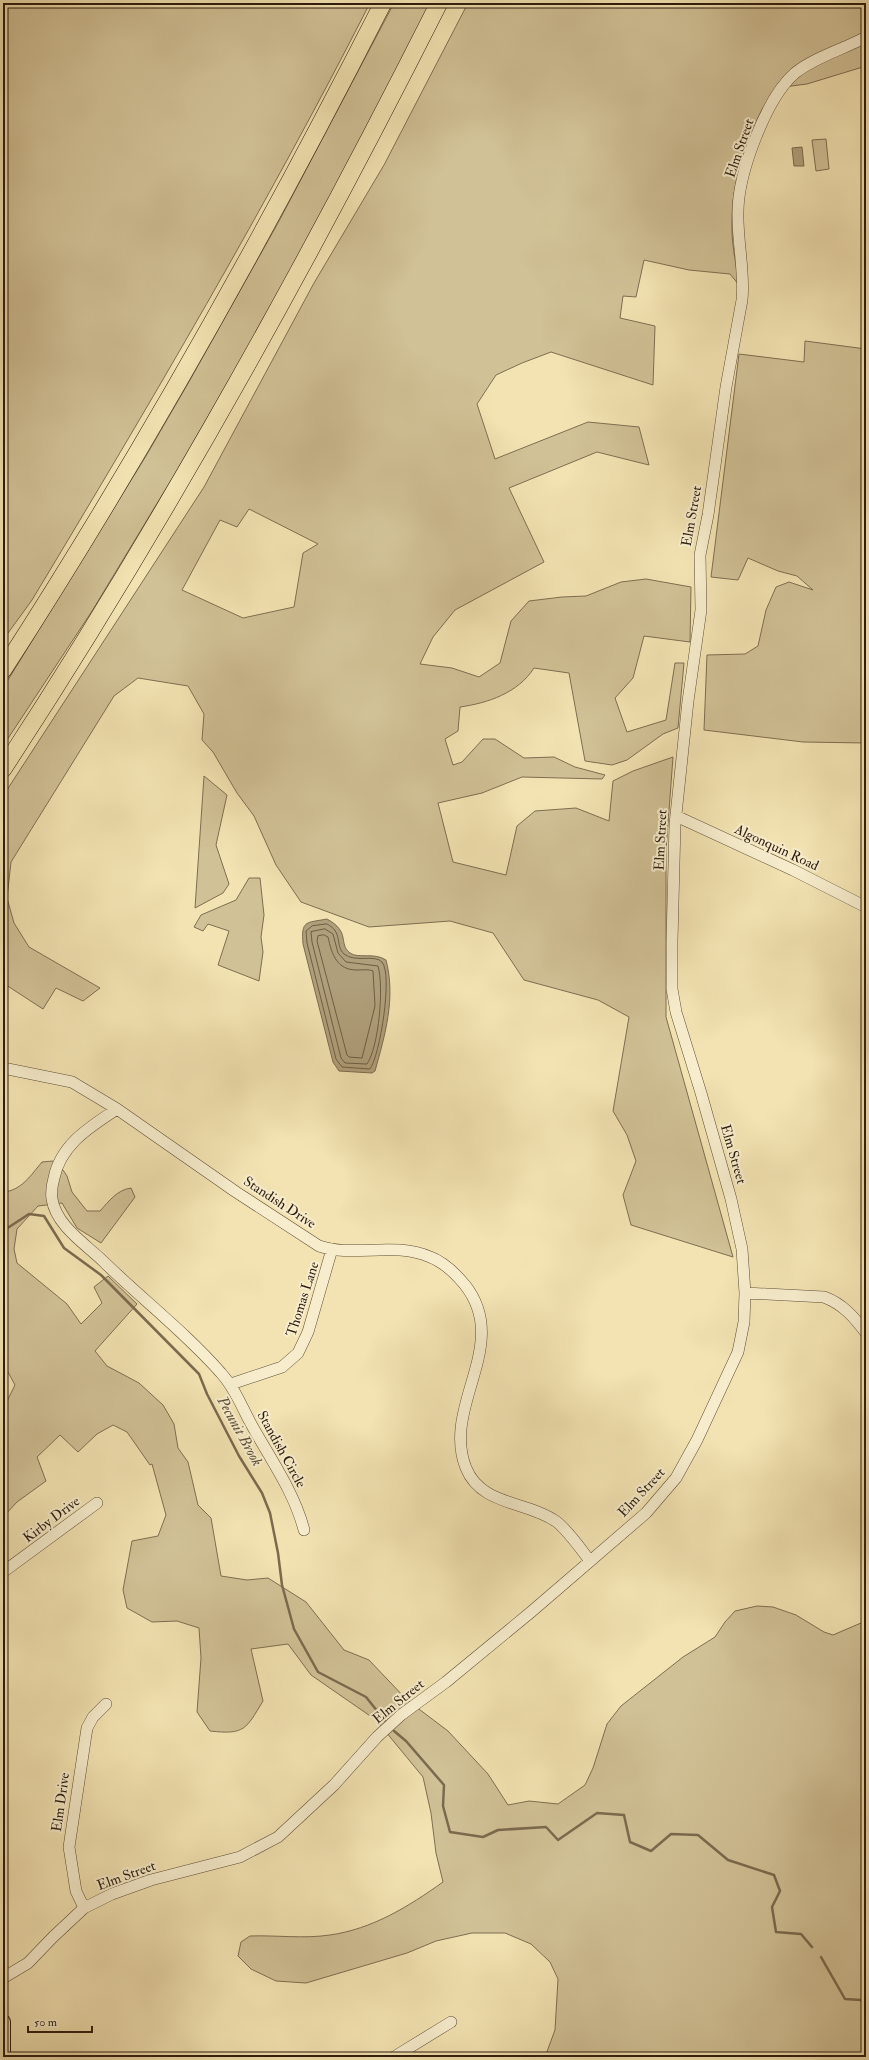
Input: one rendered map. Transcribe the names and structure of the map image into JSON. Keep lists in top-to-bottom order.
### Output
{
  "streets": {
    "street": [
      "Elm Street",
      "Algonquin Road",
      "Standish Drive",
      "Thomas Lane",
      "Standish Circle",
      "Kirby Drive",
      "Elm Drive"
    ]
  },
  "crossings": [
    ["Elm Street", "Algonquin Road"],
    ["Elm Street", "Standish Drive"],
    ["Elm Street", "Elm Drive"],
    ["Standish Drive", "Thomas Lane"],
    ["Thomas Lane", "Standish Circle"]
  ],
  "water": ["Pecunit Brook"],
  "scale_bar": "50 m"
}
